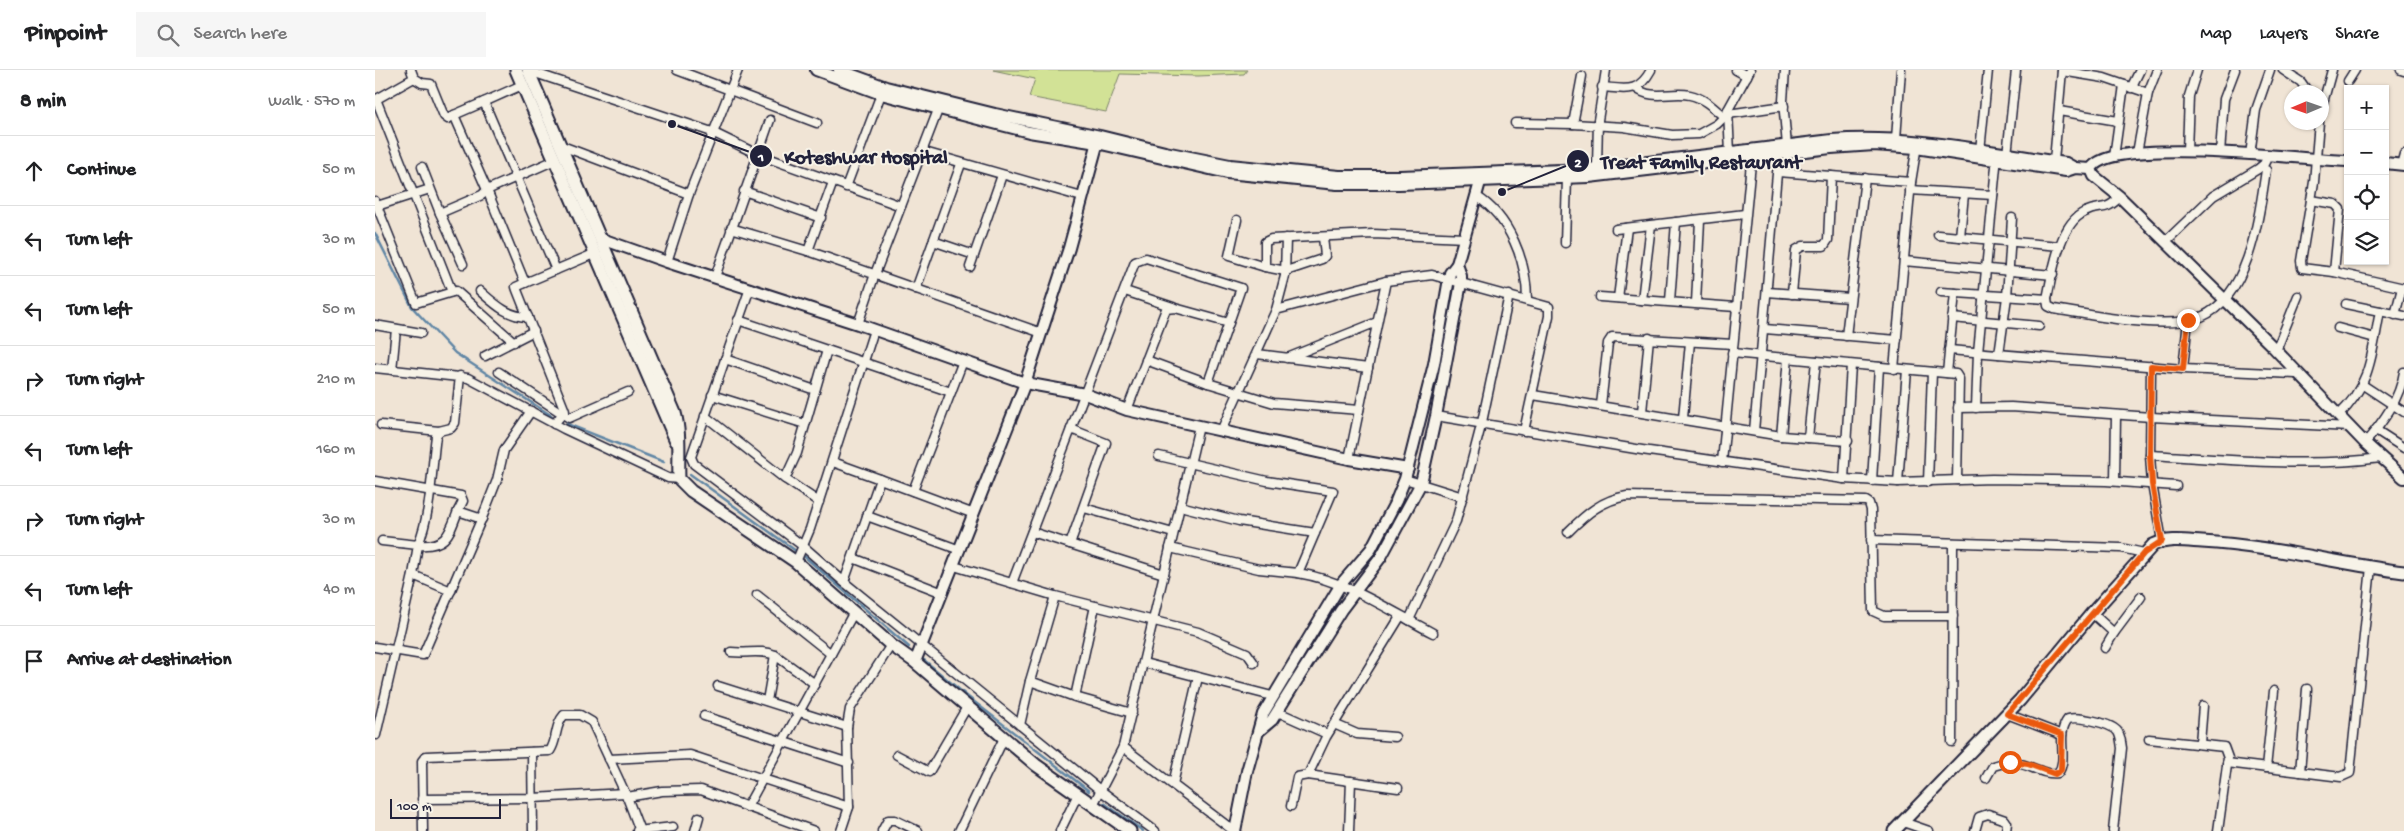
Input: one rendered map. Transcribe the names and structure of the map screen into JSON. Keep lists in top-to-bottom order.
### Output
{
  "places": ["Koteshwar Hospital", "Treat Family Restaurant"],
  "scale_bar": "100 m",
  "north": "left",
  "page": {
    "header": "Pinpoint",
    "search": "Search here",
    "nav": ["Map", "Layers", "Share"],
    "heading": ["8 min", "Walk · 570 m"],
    "map_buttons": ["+", "−"],
    "list": [
      ["Continue", "50 m"],
      ["Turn left", "30 m"],
      ["Turn left", "50 m"],
      ["Turn right", "210 m"],
      ["Turn left", "160 m"],
      ["Turn right", "30 m"],
      ["Turn left", "40 m"],
      "Arrive at destination"
    ],
    "scale": "100 m"
  }
}
